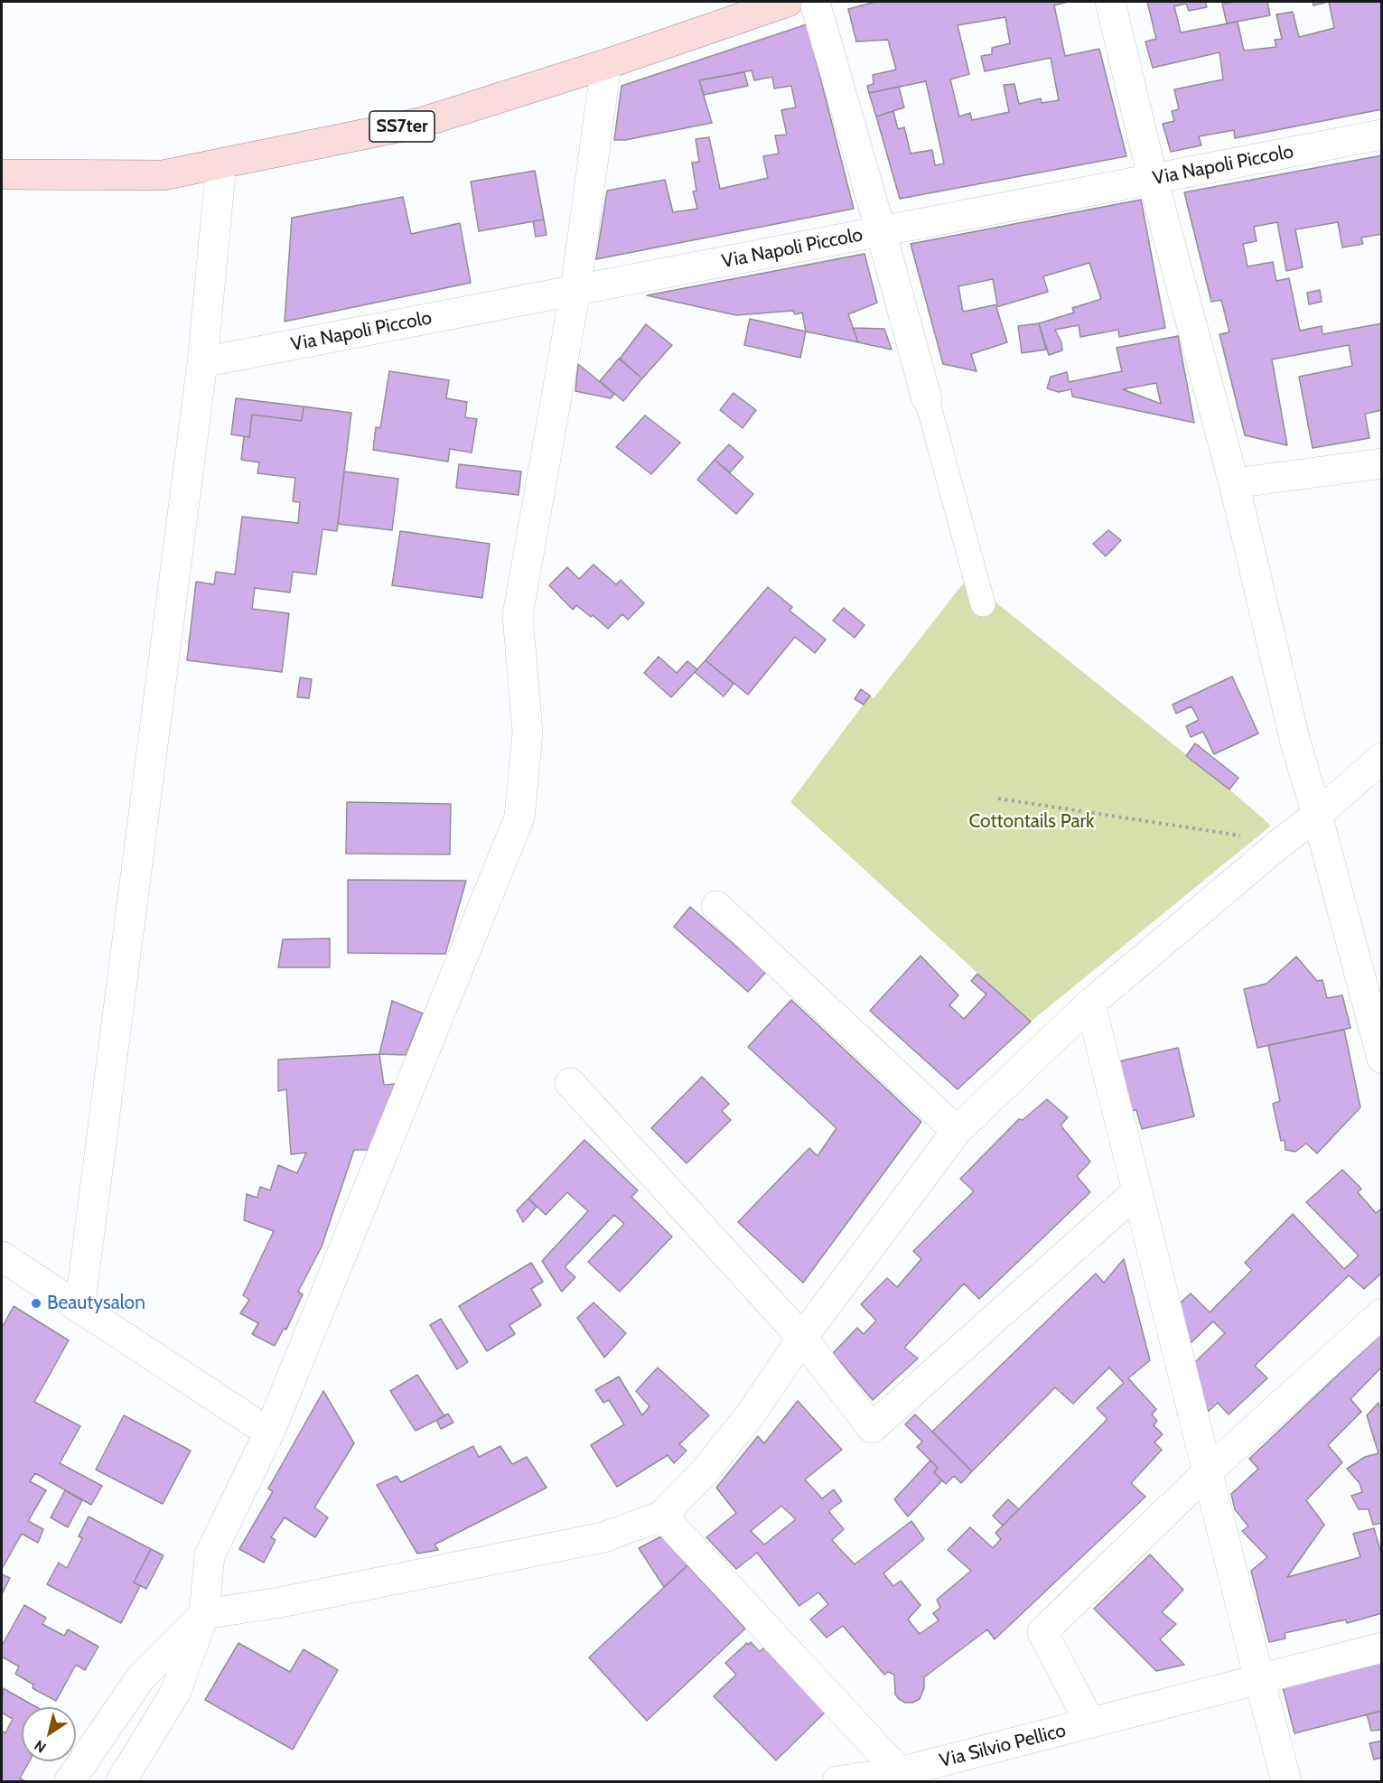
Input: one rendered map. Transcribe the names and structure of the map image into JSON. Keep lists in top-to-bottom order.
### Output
{
  "streets": {
    "main road": ["SS7ter"],
    "street": ["Via Napoli Piccolo", "Via Silvio Pellico"]
  },
  "parks": ["Cottontails Park"],
  "places": ["Beautysalon"],
  "north": "bottom left"
}
